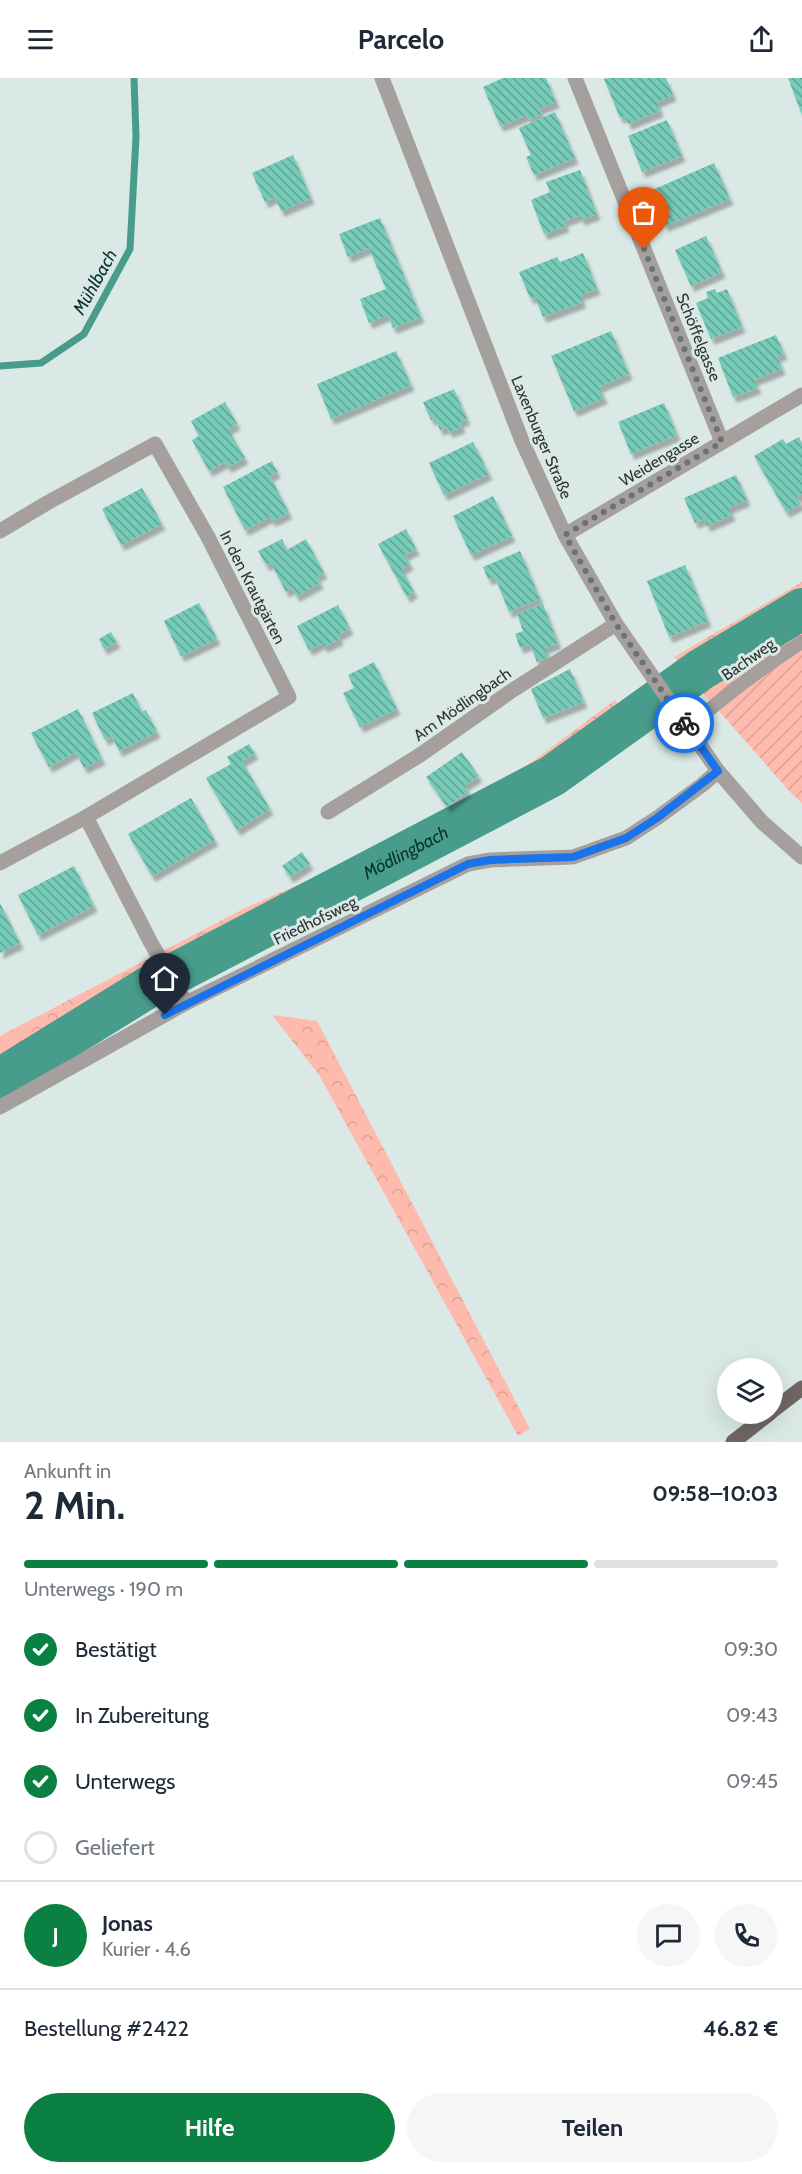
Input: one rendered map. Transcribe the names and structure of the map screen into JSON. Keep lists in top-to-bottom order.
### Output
{
  "streets": {
    "street": [
      "Schöffelgasse",
      "Laxenburger Straße",
      "Weidengasse",
      "In den Krautgärten",
      "Am Mödlingbach",
      "Friedhofsweg"
    ],
    "lane": ["Bachweg"]
  },
  "crossings": [
    ["Schöffelgasse", "Weidengasse"],
    ["Laxenburger Straße", "Weidengasse"],
    ["Laxenburger Straße", "Bachweg"],
    ["Laxenburger Straße", "Am Mödlingbach"],
    ["Laxenburger Straße", "Friedhofsweg"]
  ],
  "water": ["Mühlbach", "Mödlingbach"],
  "page": {
    "header": "Parcelo",
    "heading": ["2 Min.", "Ankunft in", "09:58–10:03"],
    "panel": [
      "Jonas",
      "Kurier · 4.6",
      "Bestellung #2422",
      "46.82 €"
    ],
    "bar": "Unterwegs · 190 m",
    "list": [
      ["Bestätigt", "09:30"],
      ["In Zubereitung", "09:43"],
      ["Unterwegs", "09:45"],
      "Geliefert"
    ],
    "round": "J",
    "buttons": ["Hilfe", "Teilen"]
  }
}
